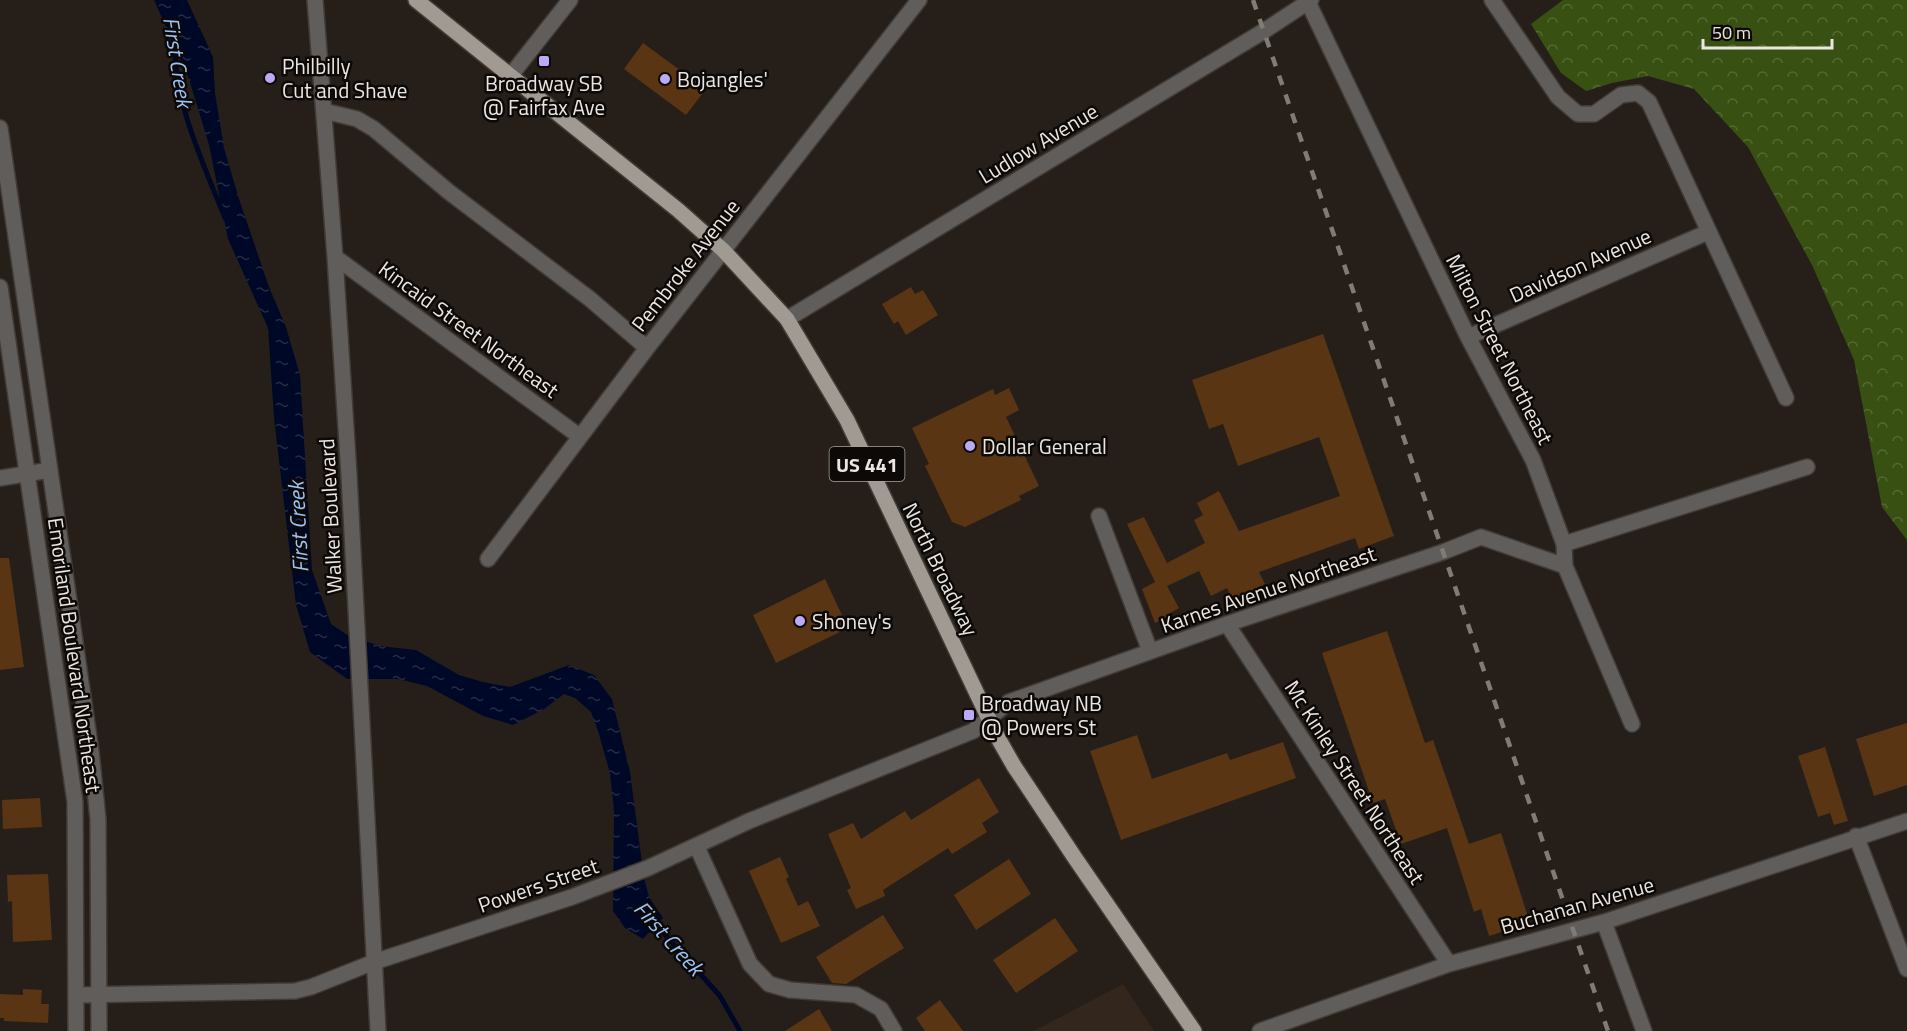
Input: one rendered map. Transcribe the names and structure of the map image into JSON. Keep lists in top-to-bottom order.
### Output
{
  "streets": {
    "main road": ["US 441", "North Broadway"],
    "street": [
      "Ludlow Avenue",
      "Pembroke Avenue",
      "Davidson Avenue",
      "Kincaid Street Northeast",
      "Milton Street Northeast",
      "Walker Boulevard",
      "Karnes Avenue Northeast",
      "Emoriland Boulevard Northeast",
      "Mc Kinley Street Northeast",
      "Powers Street",
      "Buchanan Avenue"
    ]
  },
  "crossings": [
    ["Ludlow Avenue", "Milton Street Northeast"],
    ["Ludlow Avenue", "North Broadway"],
    ["Pembroke Avenue", "Kincaid Street Northeast"],
    ["Pembroke Avenue", "North Broadway"],
    ["Davidson Avenue", "Milton Street Northeast"],
    ["Kincaid Street Northeast", "Walker Boulevard"],
    ["Milton Street Northeast", "Karnes Avenue Northeast"],
    ["Walker Boulevard", "Powers Street"],
    ["North Broadway", "Karnes Avenue Northeast"],
    ["North Broadway", "Powers Street"],
    ["Karnes Avenue Northeast", "Mc Kinley Street Northeast"],
    ["Karnes Avenue Northeast", "Powers Street"],
    ["Emoriland Boulevard Northeast", "Powers Street"],
    ["Mc Kinley Street Northeast", "Buchanan Avenue"]
  ],
  "water": ["First Creek"],
  "places": {
    "transit": ["Broadway SB @ Fairfax Ave", "Broadway NB @ Powers St"],
    "other": [
      "Philbilly Cut and Shave",
      "Bojangles'",
      "Dollar General",
      "Shoney's"
    ]
  },
  "scale_bar": "50 m"
}
